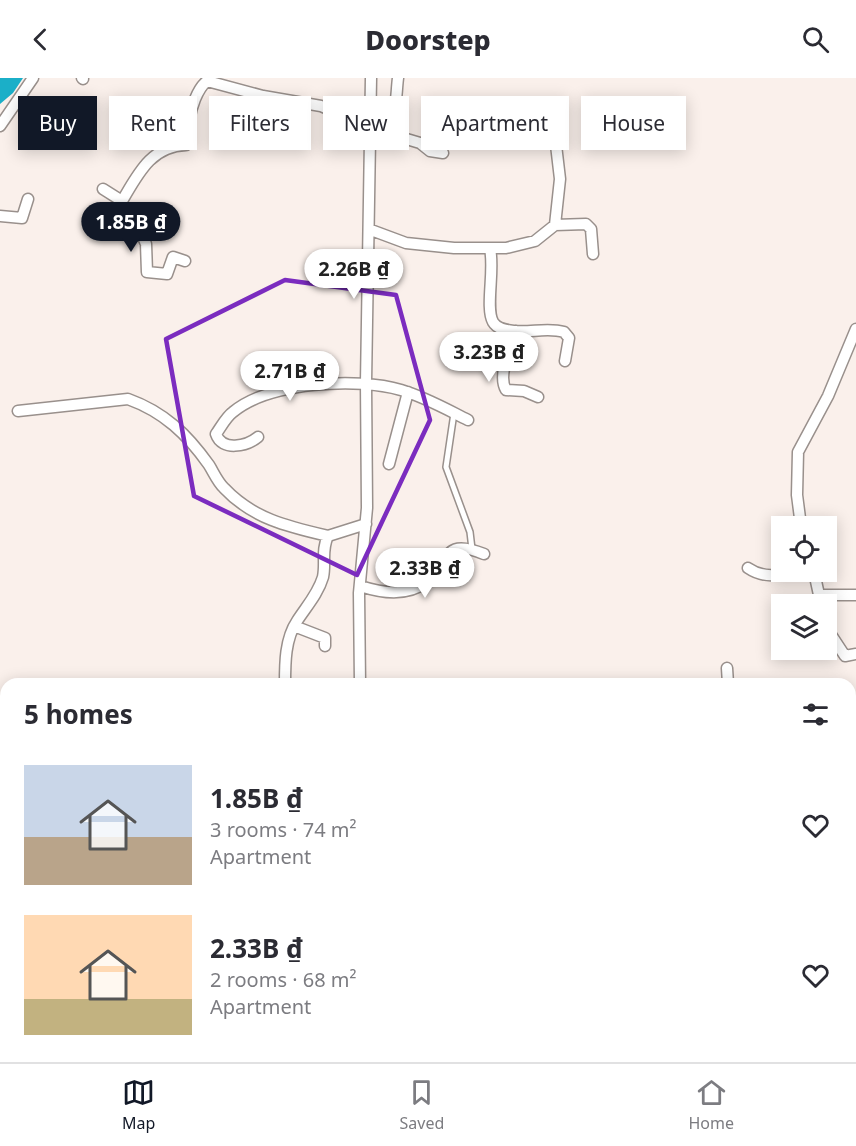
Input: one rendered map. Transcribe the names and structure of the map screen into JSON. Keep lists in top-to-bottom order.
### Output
{
  "page": {
    "header": "Doorstep",
    "chip": [
      "Buy",
      "Rent",
      "Filters",
      "New",
      "Apartment",
      "House"
    ],
    "price": [
      "1.85B ₫",
      "2.26B ₫",
      "3.23B ₫",
      "2.71B ₫",
      "2.33B ₫"
    ],
    "heading": "5 homes",
    "list": [
      {
        "name": "1.85B ₫",
        "note": "3 rooms · 74 m² · Apartment"
      },
      {
        "name": "2.33B ₫",
        "note": "2 rooms · 68 m² · Apartment"
      }
    ],
    "tabs": ["Map", "Saved", "Home"]
  }
}
